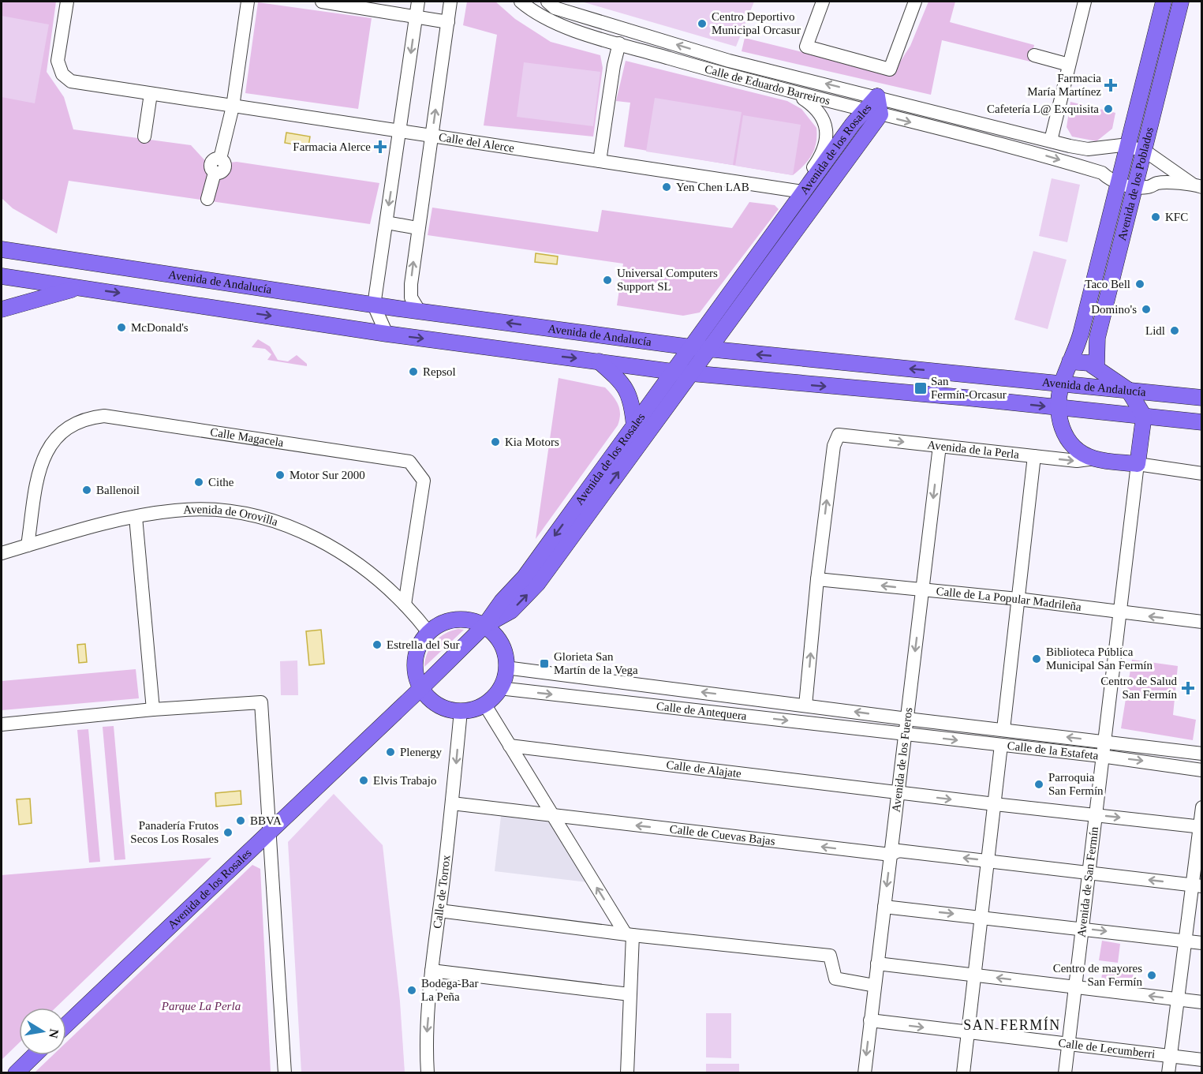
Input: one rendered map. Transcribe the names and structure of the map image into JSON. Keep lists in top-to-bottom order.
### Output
{
  "streets": {
    "main road": [
      "Avenida de los Rosales",
      "Avenida de los Poblados",
      "Avenida de Andalucía",
      "Avenida de la Perla"
    ],
    "street": [
      "Calle de Eduardo Barreiros",
      "Calle del Alerce",
      "Calle Magacela",
      "Avenida de Orovilla",
      "Calle de La Popular Madrileña",
      "Calle de Antequera",
      "Calle de la Estafeta",
      "Avenida de los Fueros",
      "Calle de Alajate",
      "Calle de Cuevas Bajas",
      "Avenida de San Fermín",
      "Calle de Torrox",
      "Calle de Lecumberri"
    ]
  },
  "crossings": [
    ["Calle de Eduardo Barreiros", "Avenida de los Rosales"],
    ["Calle de Eduardo Barreiros", "Avenida de los Poblados"],
    ["Calle del Alerce", "Avenida de los Rosales"],
    ["Avenida de los Rosales", "Avenida de Andalucía"],
    ["Avenida de los Poblados", "Avenida de Andalucía"],
    ["Avenida de los Poblados", "Avenida de la Perla"],
    ["Avenida de Andalucía", "Avenida de la Perla"],
    ["Calle Magacela", "Avenida de Orovilla"],
    ["Avenida de la Perla", "Calle de La Popular Madrileña"],
    ["Avenida de la Perla", "Avenida de los Fueros"],
    ["Avenida de la Perla", "Avenida de San Fermín"],
    ["Calle de La Popular Madrileña", "Avenida de los Fueros"],
    ["Calle de La Popular Madrileña", "Avenida de San Fermín"],
    ["Calle de Antequera", "Calle de la Estafeta"],
    ["Calle de Antequera", "Avenida de los Fueros"],
    ["Calle de la Estafeta", "Avenida de los Fueros"],
    ["Calle de la Estafeta", "Avenida de San Fermín"],
    ["Avenida de los Fueros", "Calle de Alajate"],
    ["Avenida de los Fueros", "Calle de Cuevas Bajas"],
    ["Avenida de los Fueros", "Calle de Lecumberri"],
    ["Calle de Alajate", "Avenida de San Fermín"],
    ["Calle de Cuevas Bajas", "Avenida de San Fermín"],
    ["Calle de Cuevas Bajas", "Calle de Torrox"],
    ["Avenida de San Fermín", "Calle de Lecumberri"]
  ],
  "one_way": ["Calle de La Popular Madrileña", "Calle de Torrox"],
  "districts": ["SAN FERMÍN"],
  "parks": ["Parque La Perla"],
  "places": {
    "other": [
      "Centro Deportivo Municipal Orcasur",
      "Cafetería L@ Exquisita",
      "Yen Chen LAB",
      "KFC",
      "Universal Computers Support SL",
      "Taco Bell",
      "Domino's",
      "McDonald's",
      "Lidl",
      "Repsol",
      "Kia Motors",
      "Motor Sur 2000",
      "Cithe",
      "Ballenoil",
      "Estrella del Sur",
      "Biblioteca Pública Municipal San Fermín",
      "Plenergy",
      "Elvis Trabajo",
      "Parroquia San Fermín",
      "BBVA",
      "Panadería Frutos Secos Los Rosales",
      "Centro de mayores San Fermín",
      "Bodega-Bar La Peña"
    ],
    "health": ["Farmacia María Martínez", "Farmacia Alerce", "Centro de Salud San Fermín"],
    "transit": ["San Fermín-Orcasur", "Glorieta San Martín de la Vega"]
  },
  "north": "right"
}
